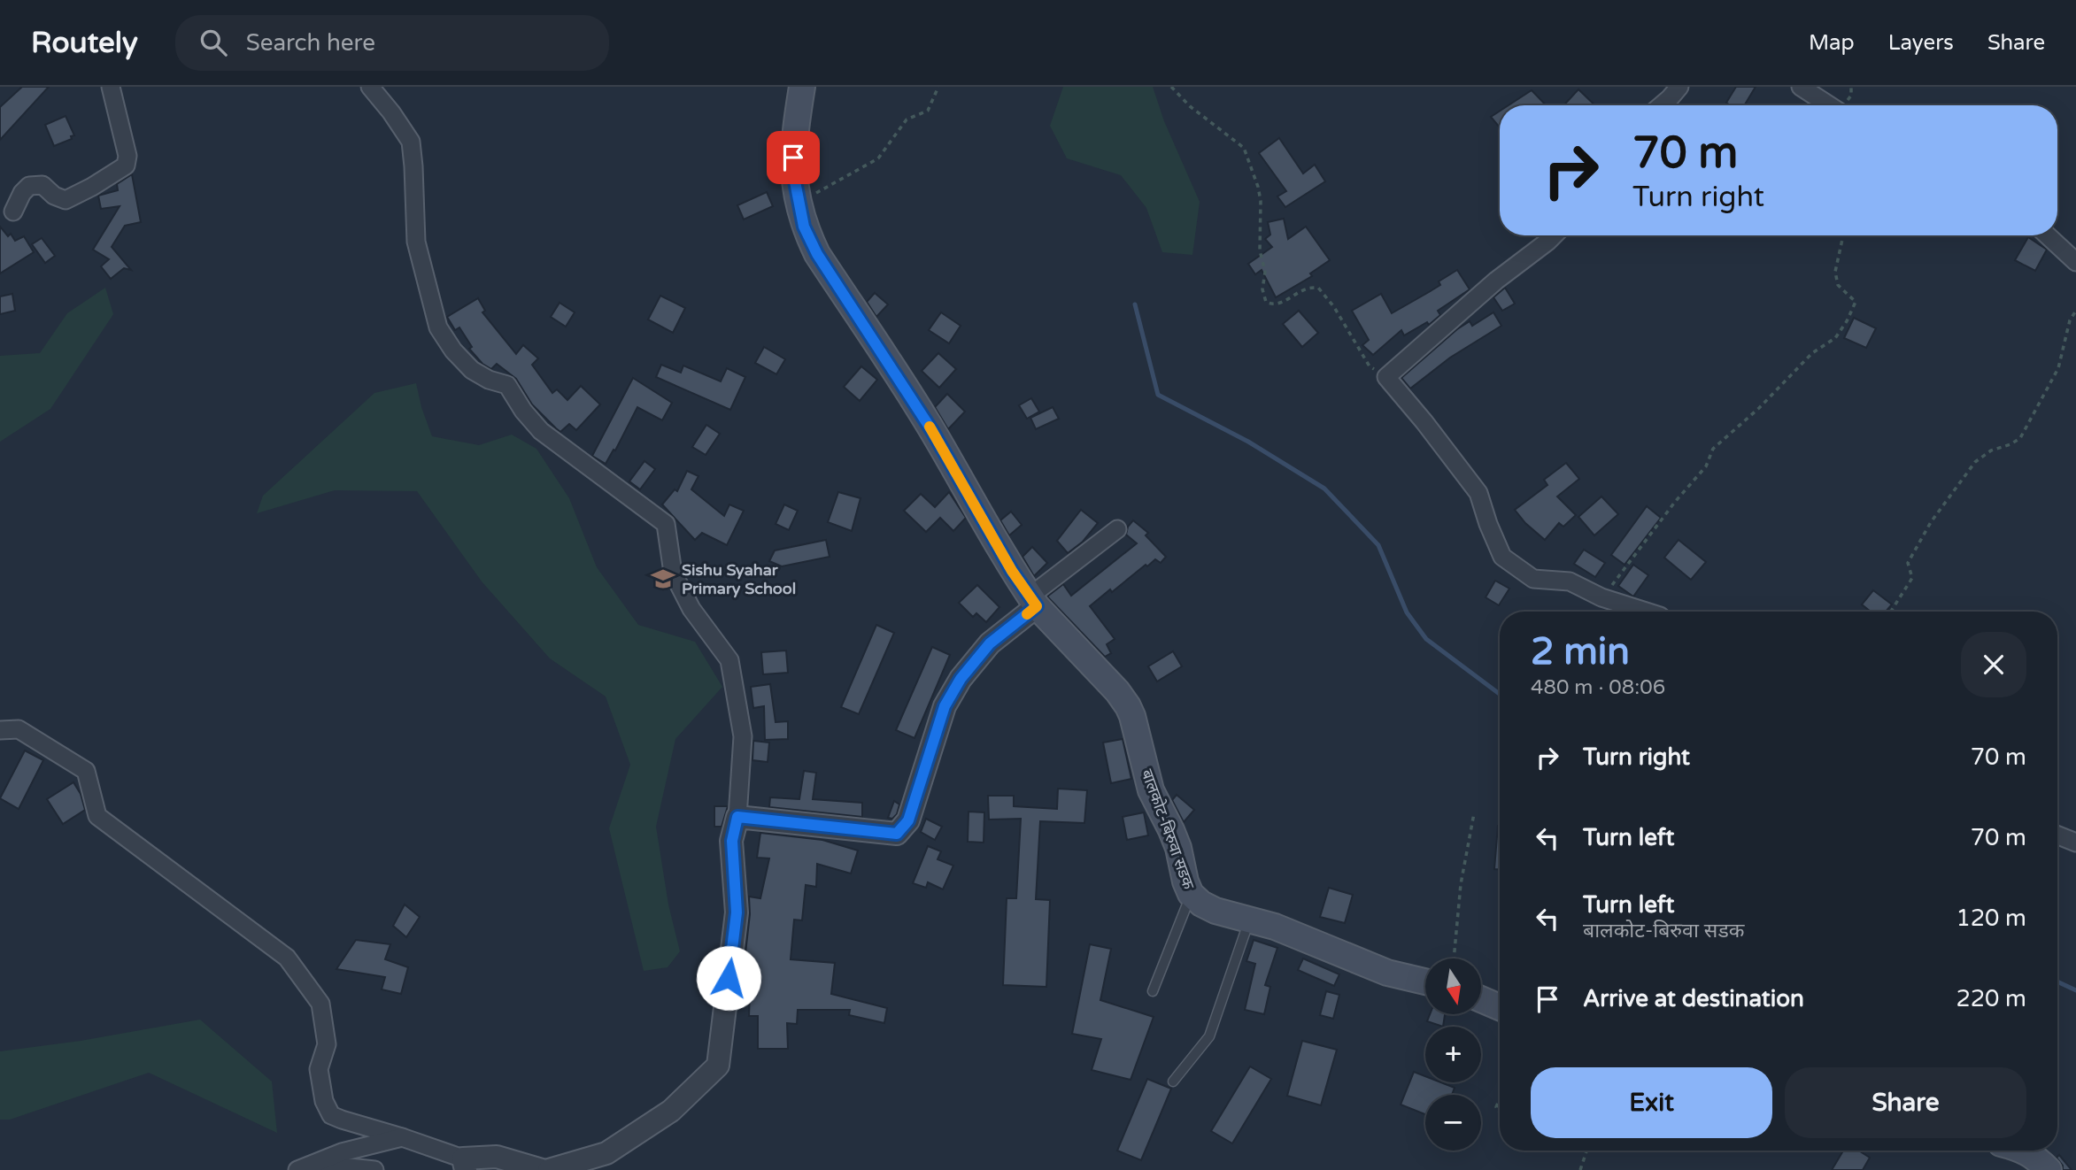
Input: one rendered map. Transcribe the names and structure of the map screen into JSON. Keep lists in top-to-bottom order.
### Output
{
  "streets": {
    "main road": ["बालकोट-बिरुवा सडक"]
  },
  "places": {
    "school or university": ["Sishu Syahar Primary School"]
  },
  "north": "bottom",
  "page": {
    "header": "Routely",
    "search": "Search here",
    "nav": ["Map", "Layers", "Share"],
    "turn": ["70 m", "Turn right"],
    "heading": ["2 min", "480 m · 08:06"],
    "list": [
      {
        "name": "Turn right",
        "value": "70 m"
      },
      {
        "name": "Turn left",
        "value": "70 m"
      },
      {
        "name": "Turn left",
        "note": "बालकोट-बिरुवा सडक",
        "value": "120 m"
      },
      {
        "name": "Arrive at destination",
        "value": "220 m"
      }
    ],
    "map_buttons": ["+", "−"],
    "buttons": ["Exit", "Share"]
  }
}
